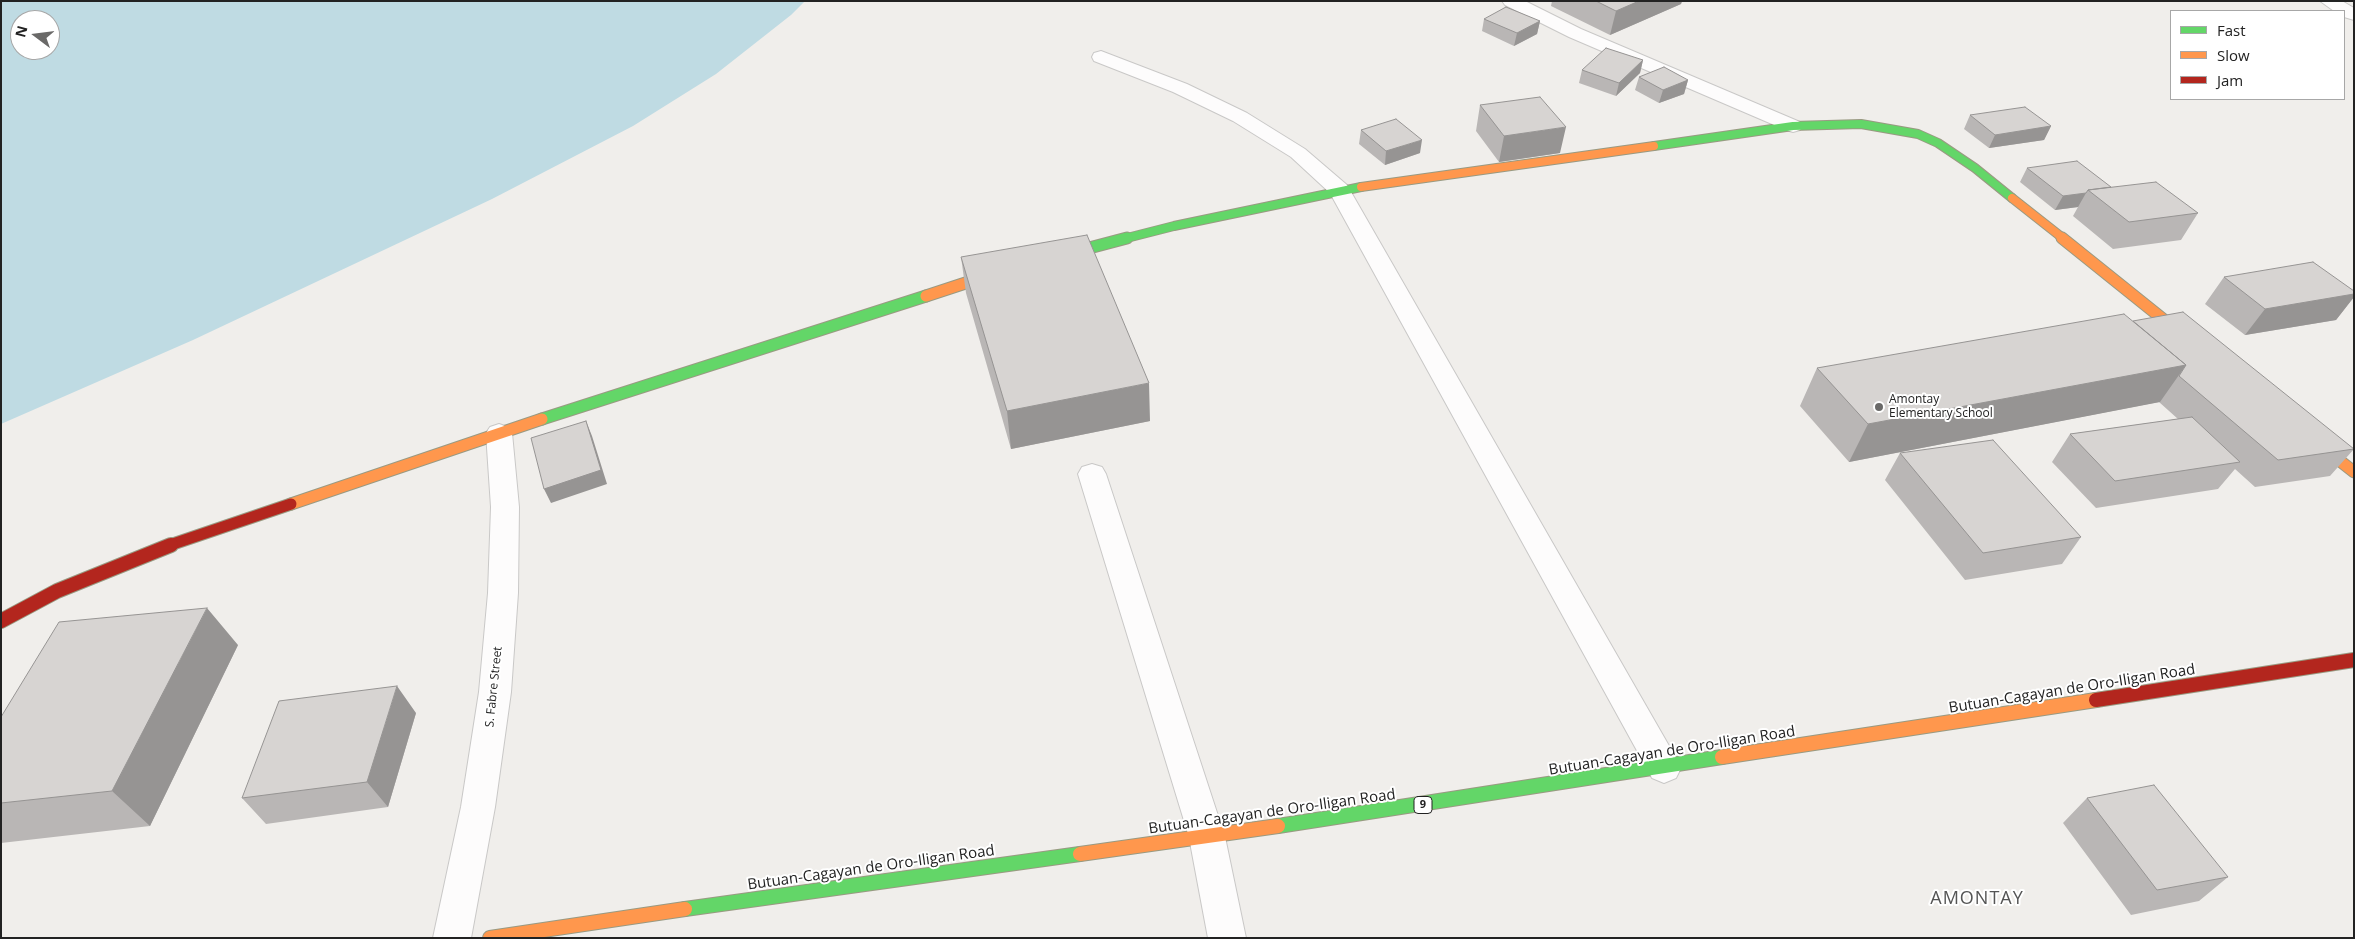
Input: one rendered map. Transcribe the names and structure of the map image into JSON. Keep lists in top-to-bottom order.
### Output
{
  "streets": {
    "main road": ["Butuan-Cagayan de Oro-Iligan Road", "9"],
    "street": ["S. Fabre Street"]
  },
  "districts": ["AMONTAY"],
  "places": ["Amontay Elementary School"],
  "legend": ["Fast", "Slow", "Jam"],
  "north": "left"
}
